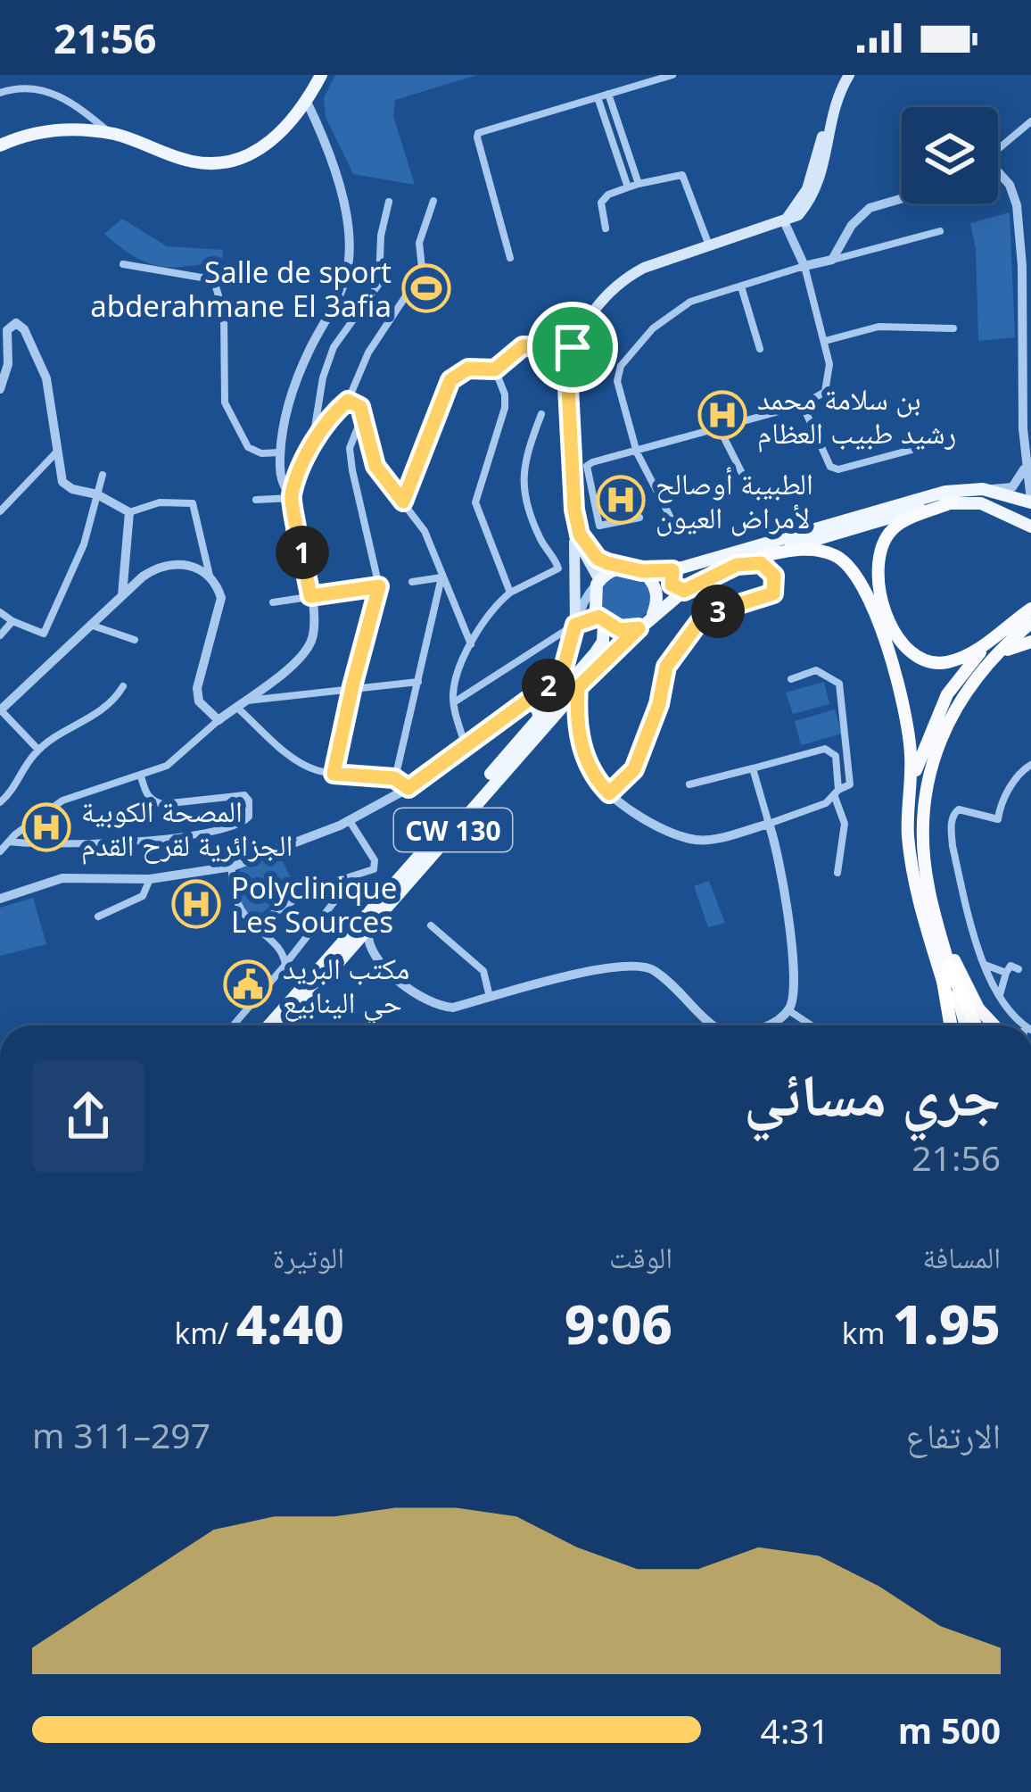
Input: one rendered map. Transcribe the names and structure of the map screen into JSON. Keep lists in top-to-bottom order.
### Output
{
  "streets": {
    "main road": ["CW 130"]
  },
  "places": {
    "sports": ["Salle de sport abderahmane El 3afia"],
    "hospital": [
      "بن سلامة محمد رشيد طبيب العظام",
      "الطبيبة أوصالح لأمراض العيون",
      "المصحة الكوبية الجزائرية لقرح القدم",
      "Polyclinique Les Sources"
    ],
    "public building": ["مكتب البريد حي الينابيع"]
  },
  "page": {
    "status": "21:56",
    "pins": ["1", "3", "2"],
    "heading": ["جري مسائي", "21:56"],
    "stats": [
      ["المسافة", "1.95 km"],
      ["الوقت", "9:06"],
      ["الوتيرة", "4:40 /km"]
    ],
    "chart": ["الارتفاع", "297–311 m"],
    "list": [
      {
        "name": "500 m",
        "note": "4:31"
      }
    ]
  }
}
